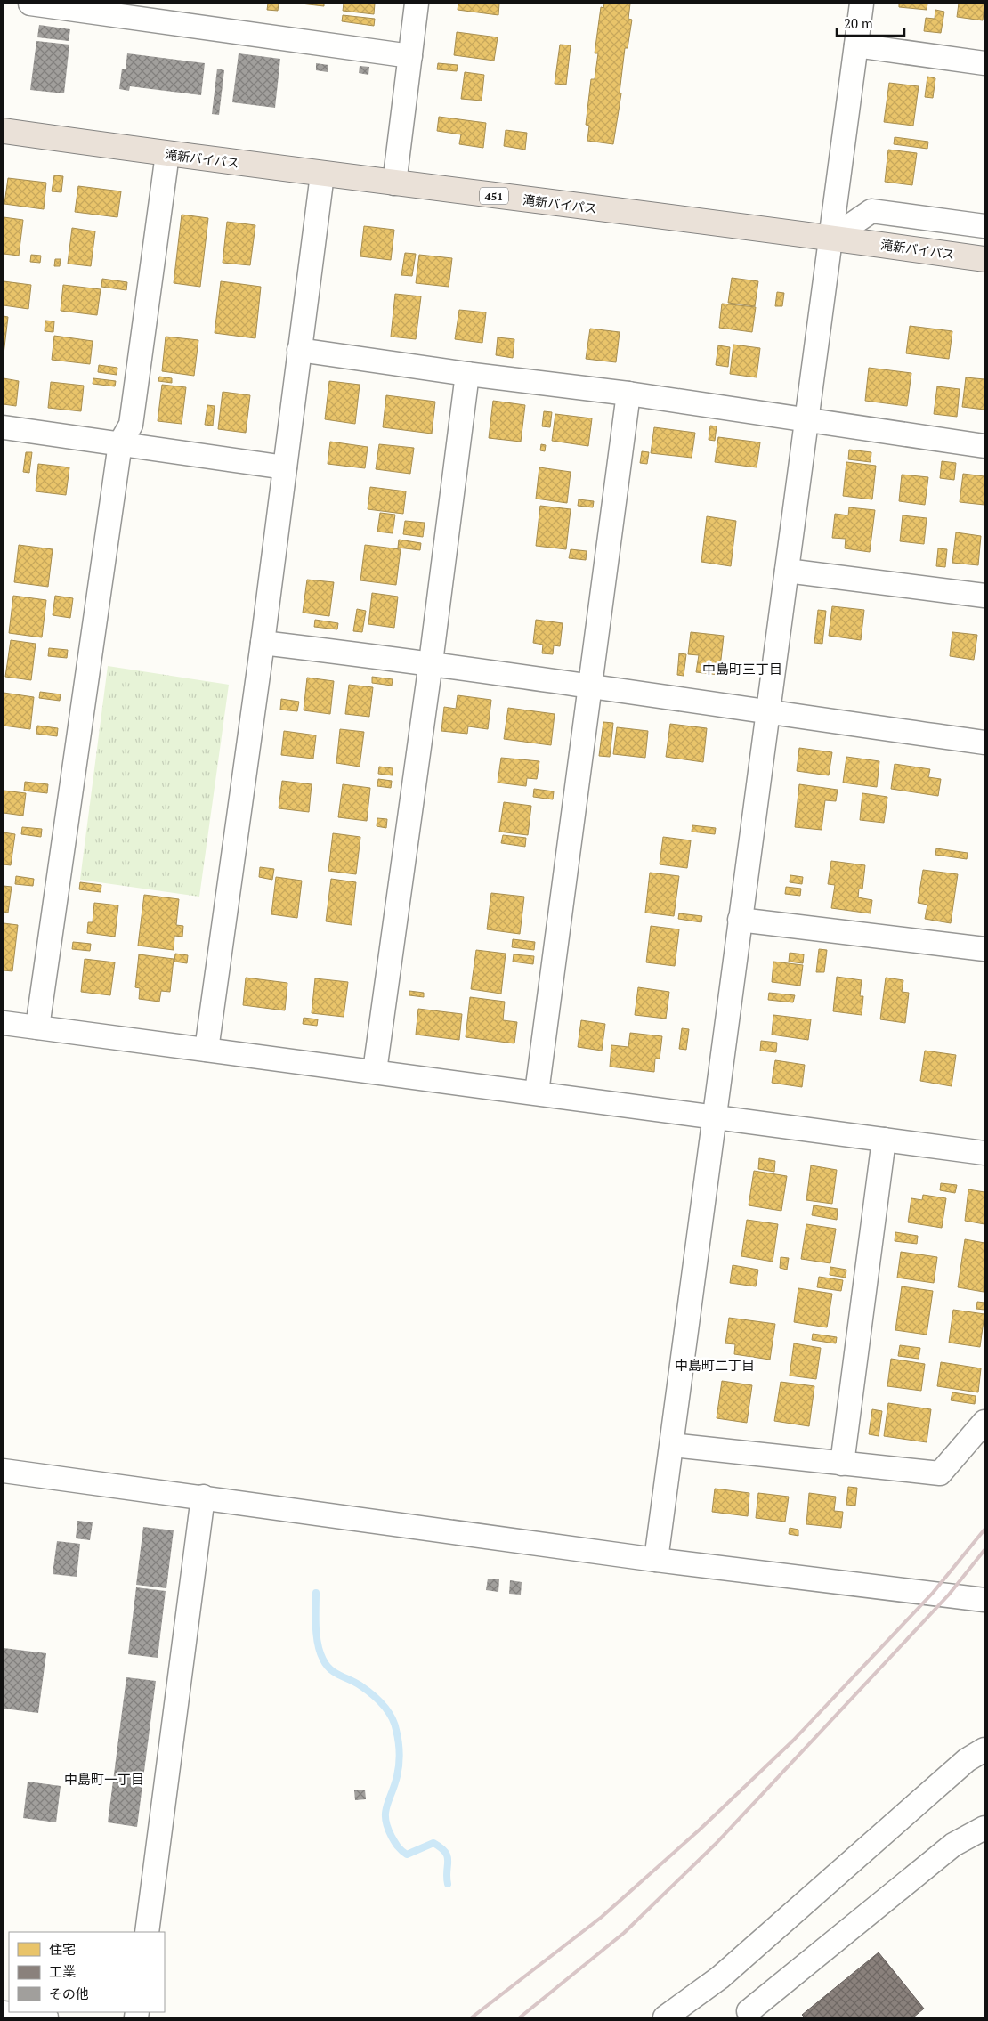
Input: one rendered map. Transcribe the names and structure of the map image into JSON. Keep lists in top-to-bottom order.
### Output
{
  "streets": {
    "highway": ["滝新バイパス", "451"]
  },
  "districts": ["中島町三丁目", "中島町二丁目", "中島町一丁目"],
  "legend": ["住宅", "工業", "その他"],
  "scale_bar": "20 m"
}
